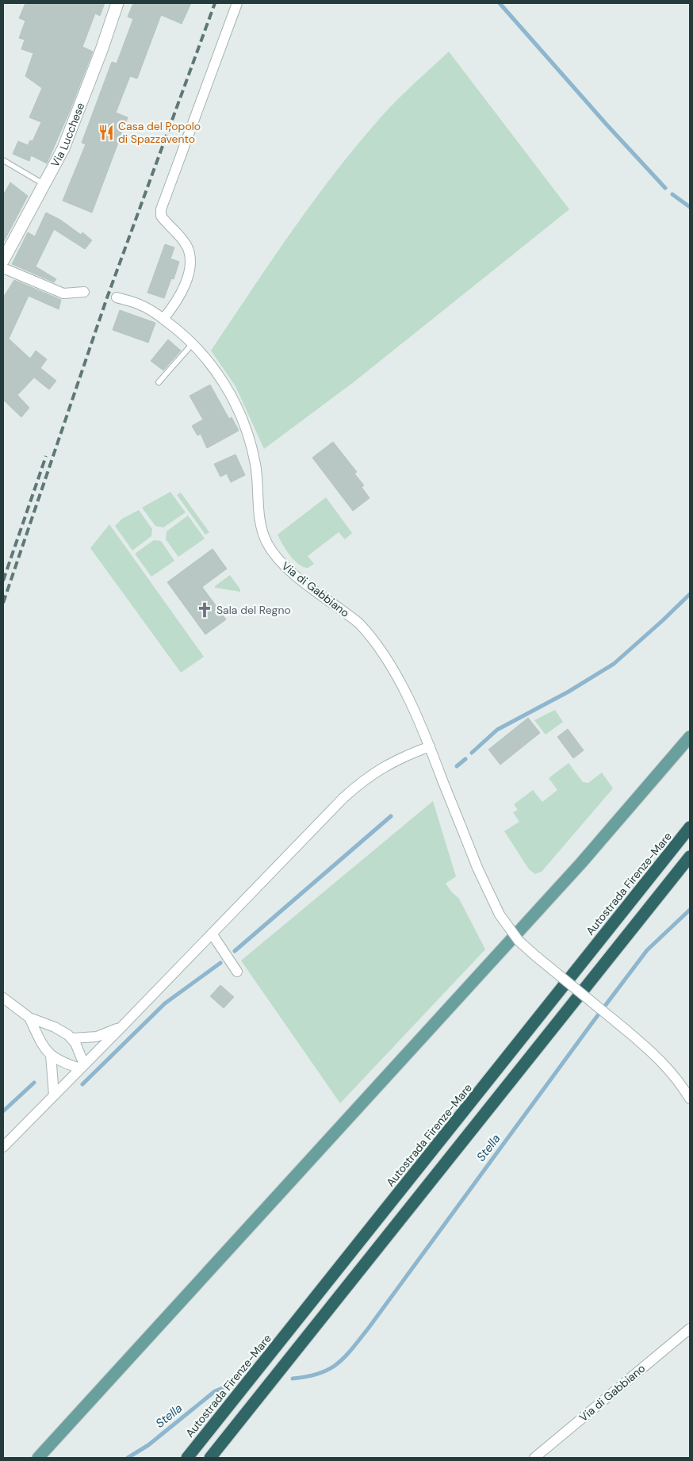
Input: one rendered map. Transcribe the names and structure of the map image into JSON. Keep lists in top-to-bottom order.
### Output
{
  "streets": {
    "highway": ["Autostrada Firenze-Mare"],
    "street": ["Via Lucchese", "Via di Gabbiano"]
  },
  "water": ["Stella"],
  "places": {
    "restaurant": ["Casa del Popolo di Spazzavento"],
    "church": ["Sala del Regno"]
  }
}
